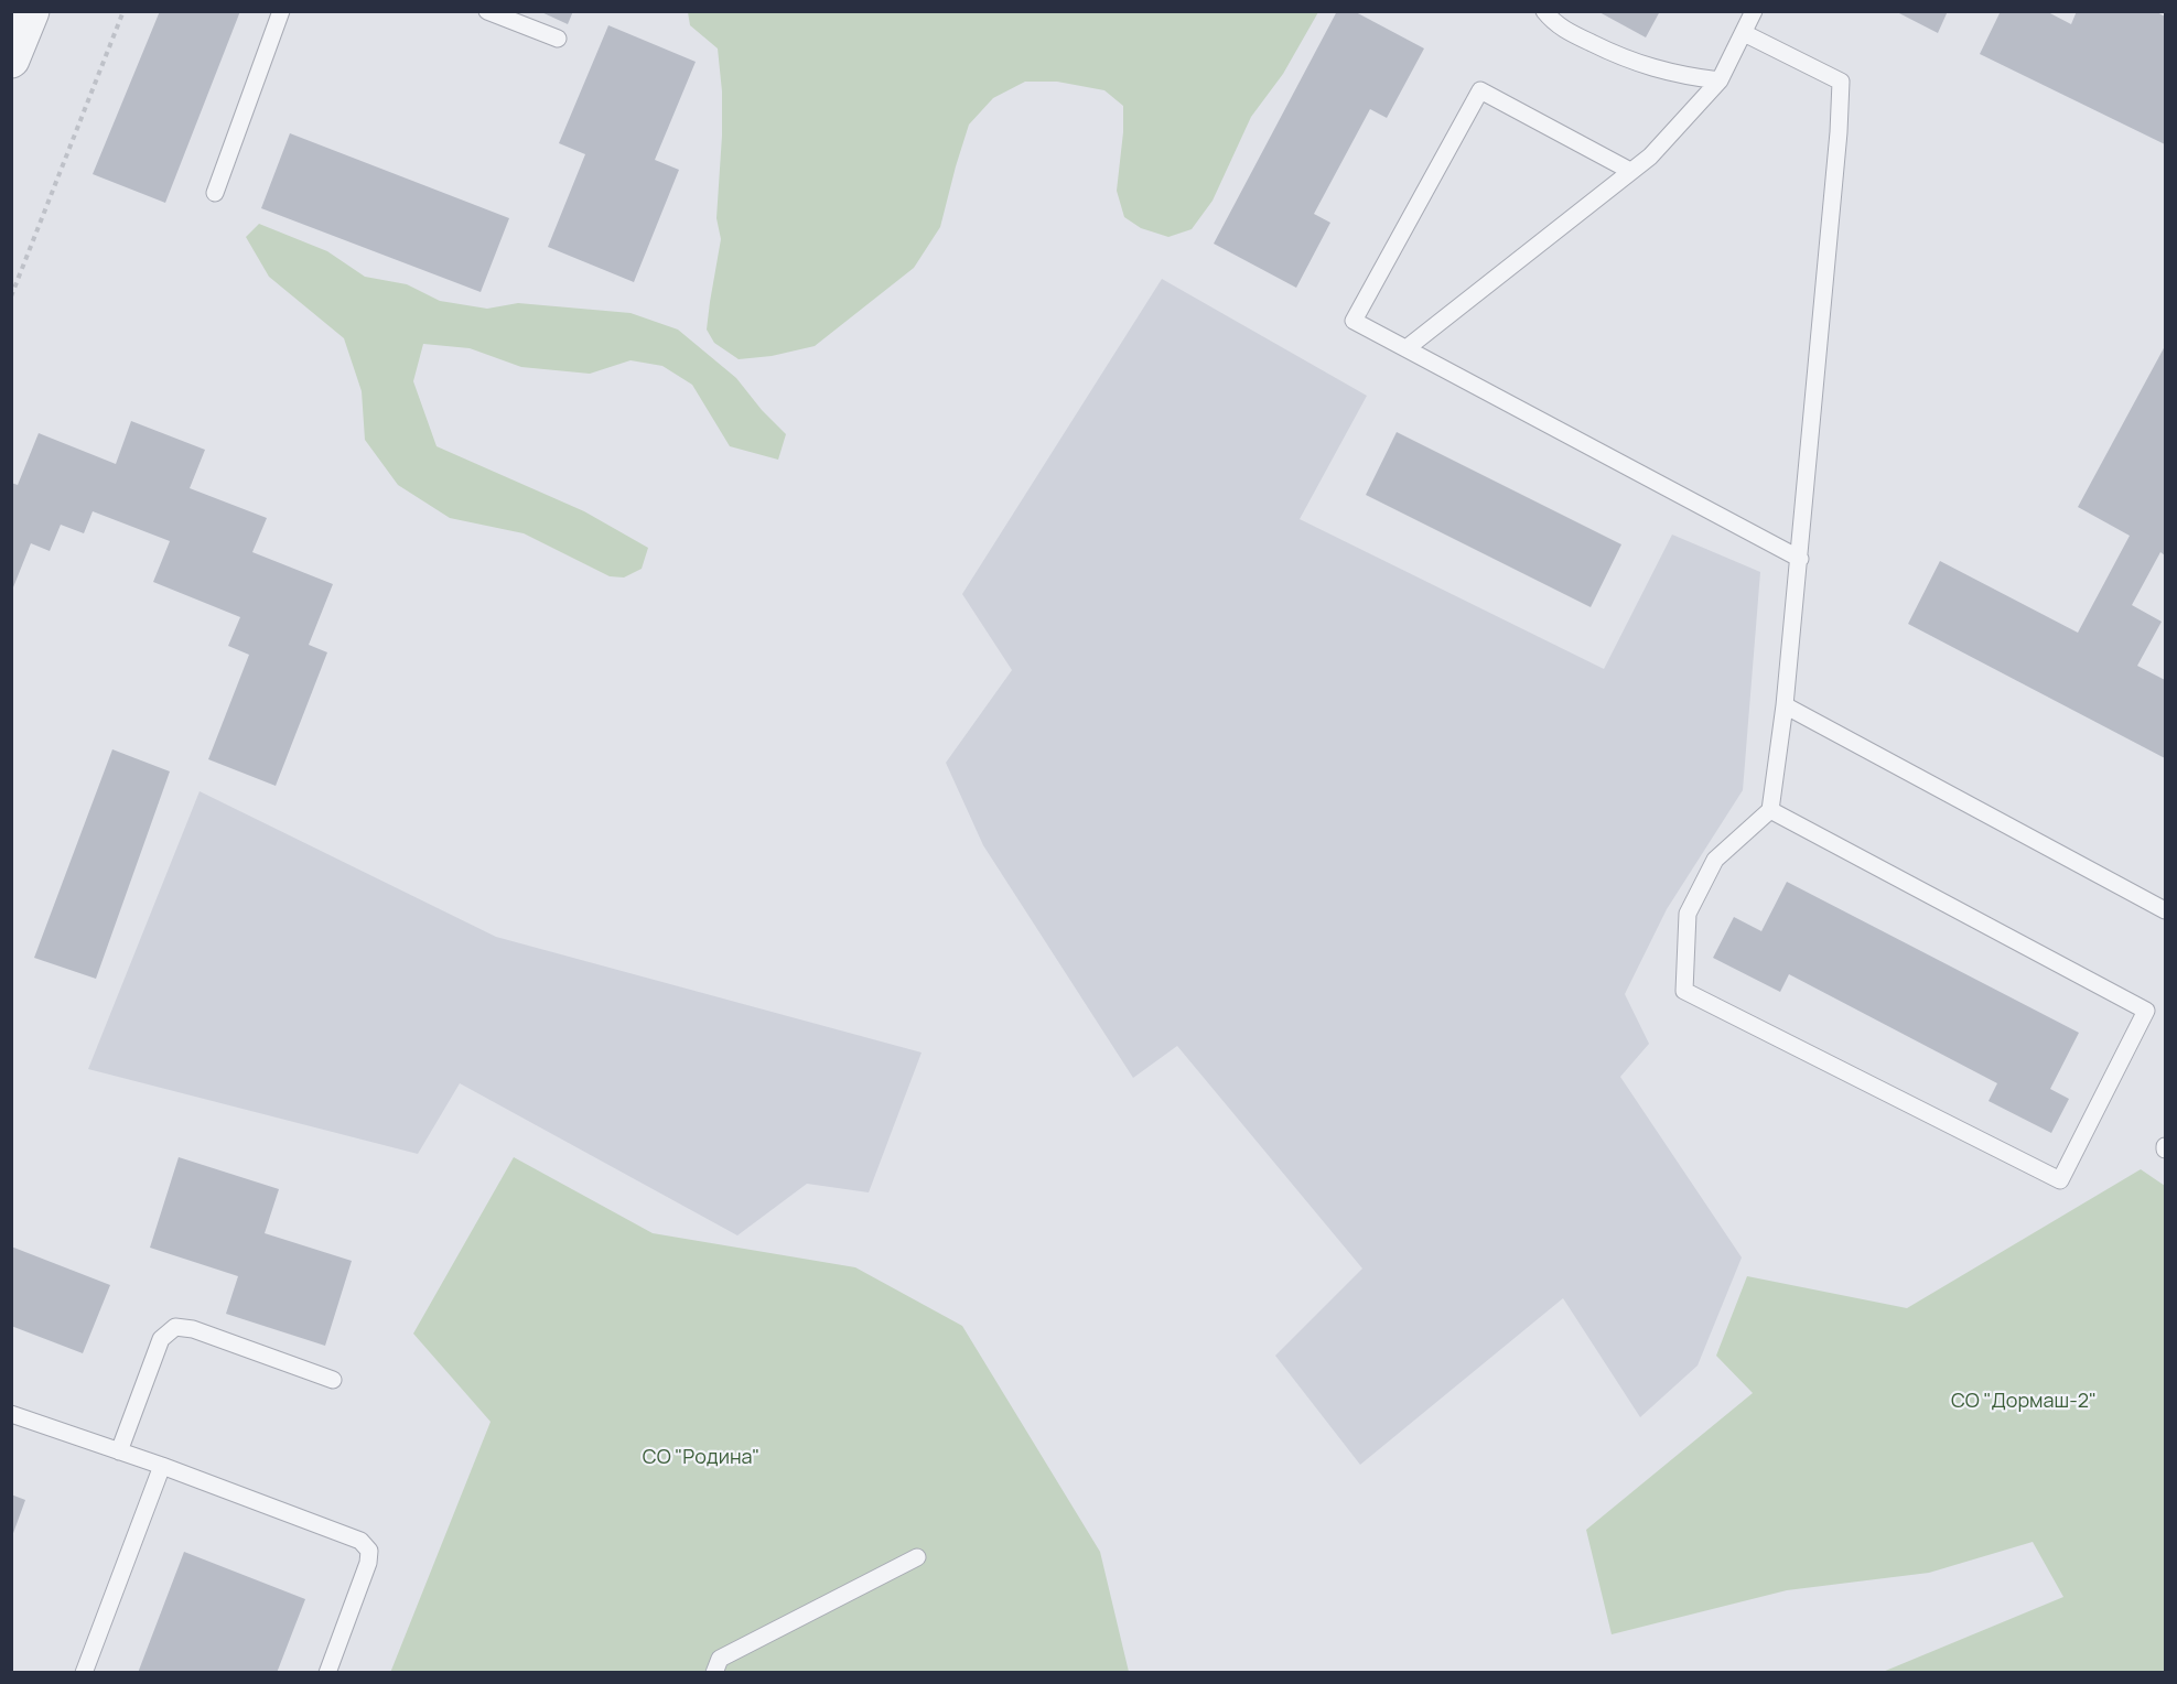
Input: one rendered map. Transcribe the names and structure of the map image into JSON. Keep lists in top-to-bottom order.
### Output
{
  "parks": ["СО \"Дормаш-2\"", "СО \"Родина\""]
}
